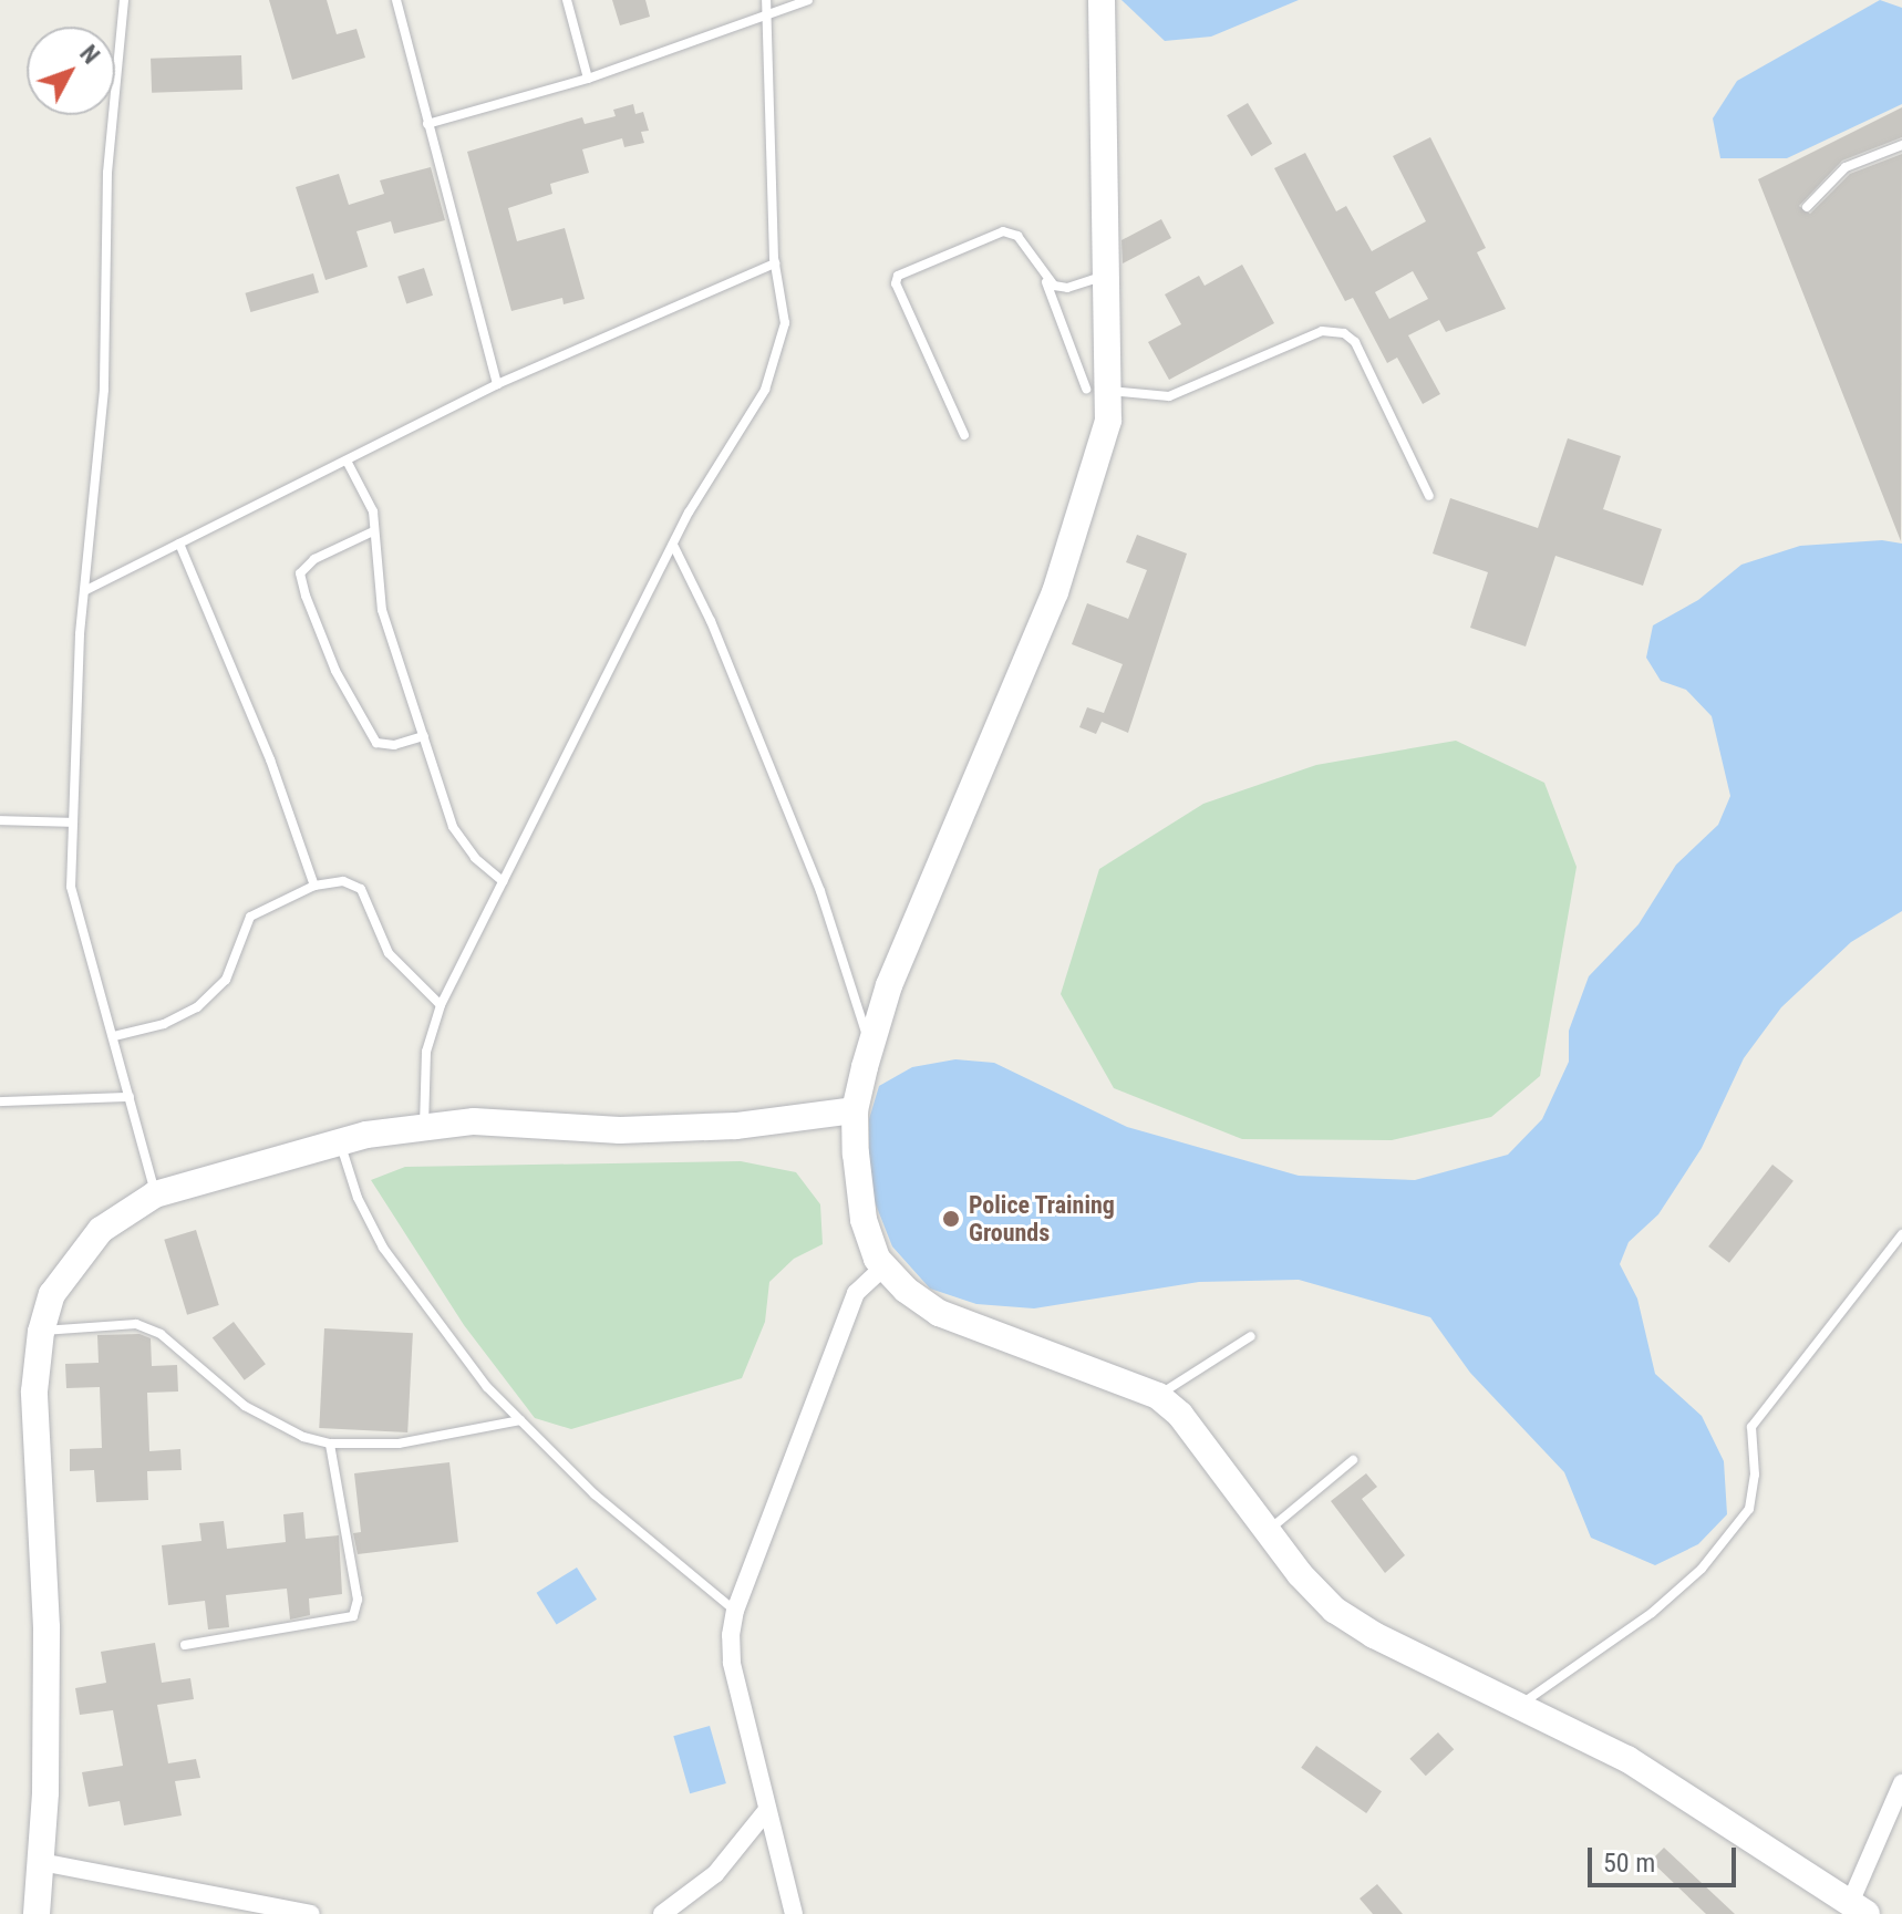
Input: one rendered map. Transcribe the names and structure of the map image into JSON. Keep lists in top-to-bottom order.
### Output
{
  "places": ["Police Training Grounds"],
  "scale_bar": "50 m",
  "north": "top right"
}
